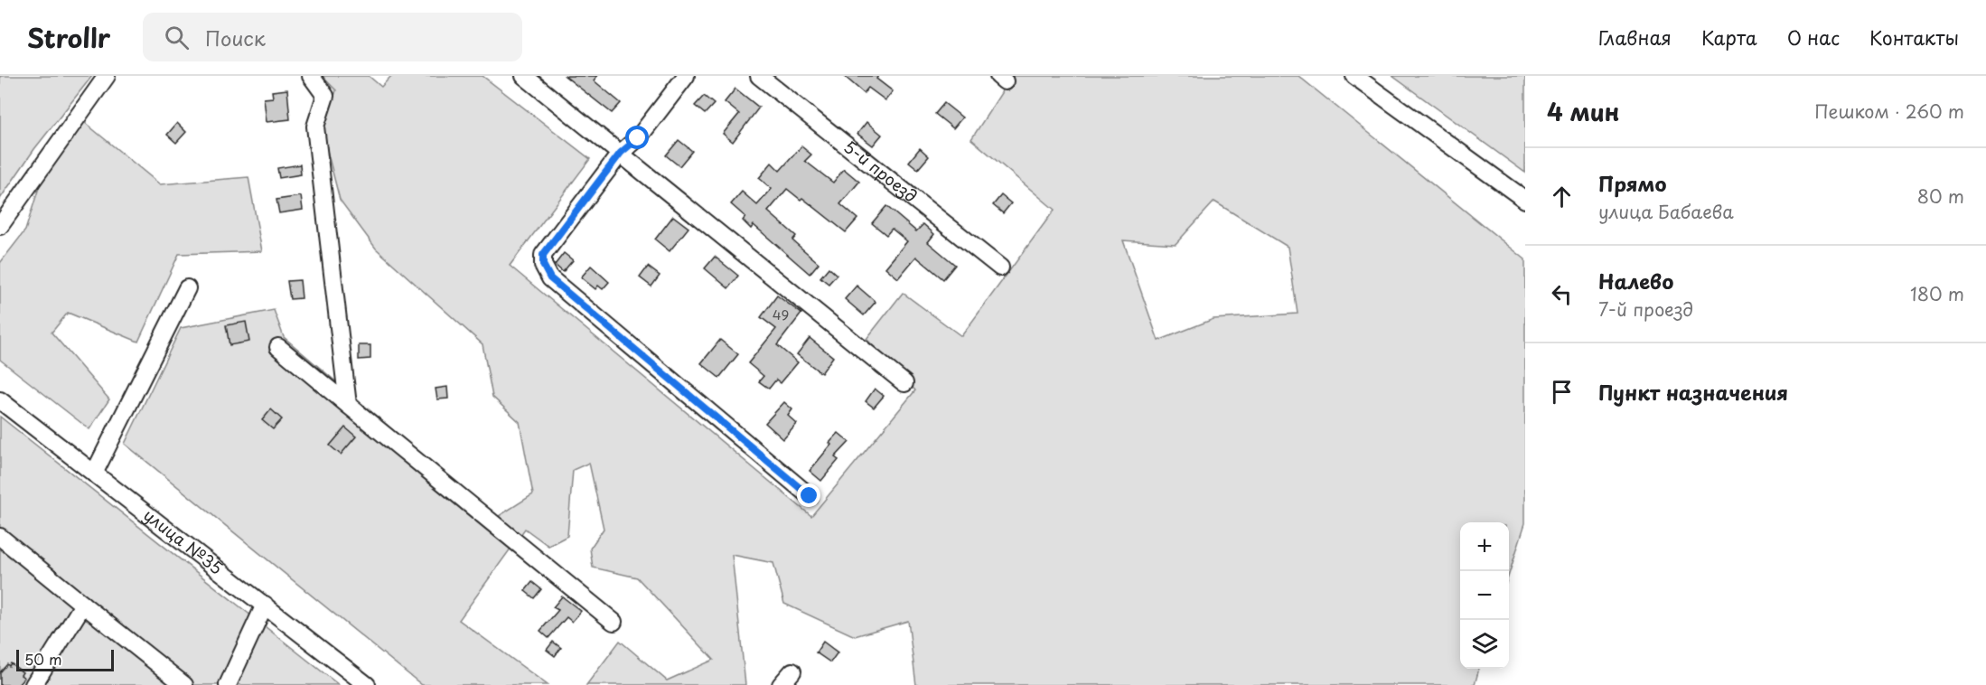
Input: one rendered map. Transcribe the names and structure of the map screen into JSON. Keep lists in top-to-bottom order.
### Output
{
  "streets": {
    "street": ["5-й проезд", "улица №35"]
  },
  "house_numbers": ["49"],
  "scale_bar": "50 m",
  "page": {
    "header": "Strollr",
    "search": "Поиск",
    "nav": [
      "Главная",
      "Карта",
      "О нас",
      "Контакты"
    ],
    "heading": ["4 мин", "Пешком · 260 m"],
    "list": [
      ["Прямо", "улица Бабаева", "80 m"],
      ["Налево", "7-й проезд", "180 m"],
      "Пункт назначения"
    ],
    "map_buttons": ["+", "−"],
    "scale": "50 m"
  }
}
